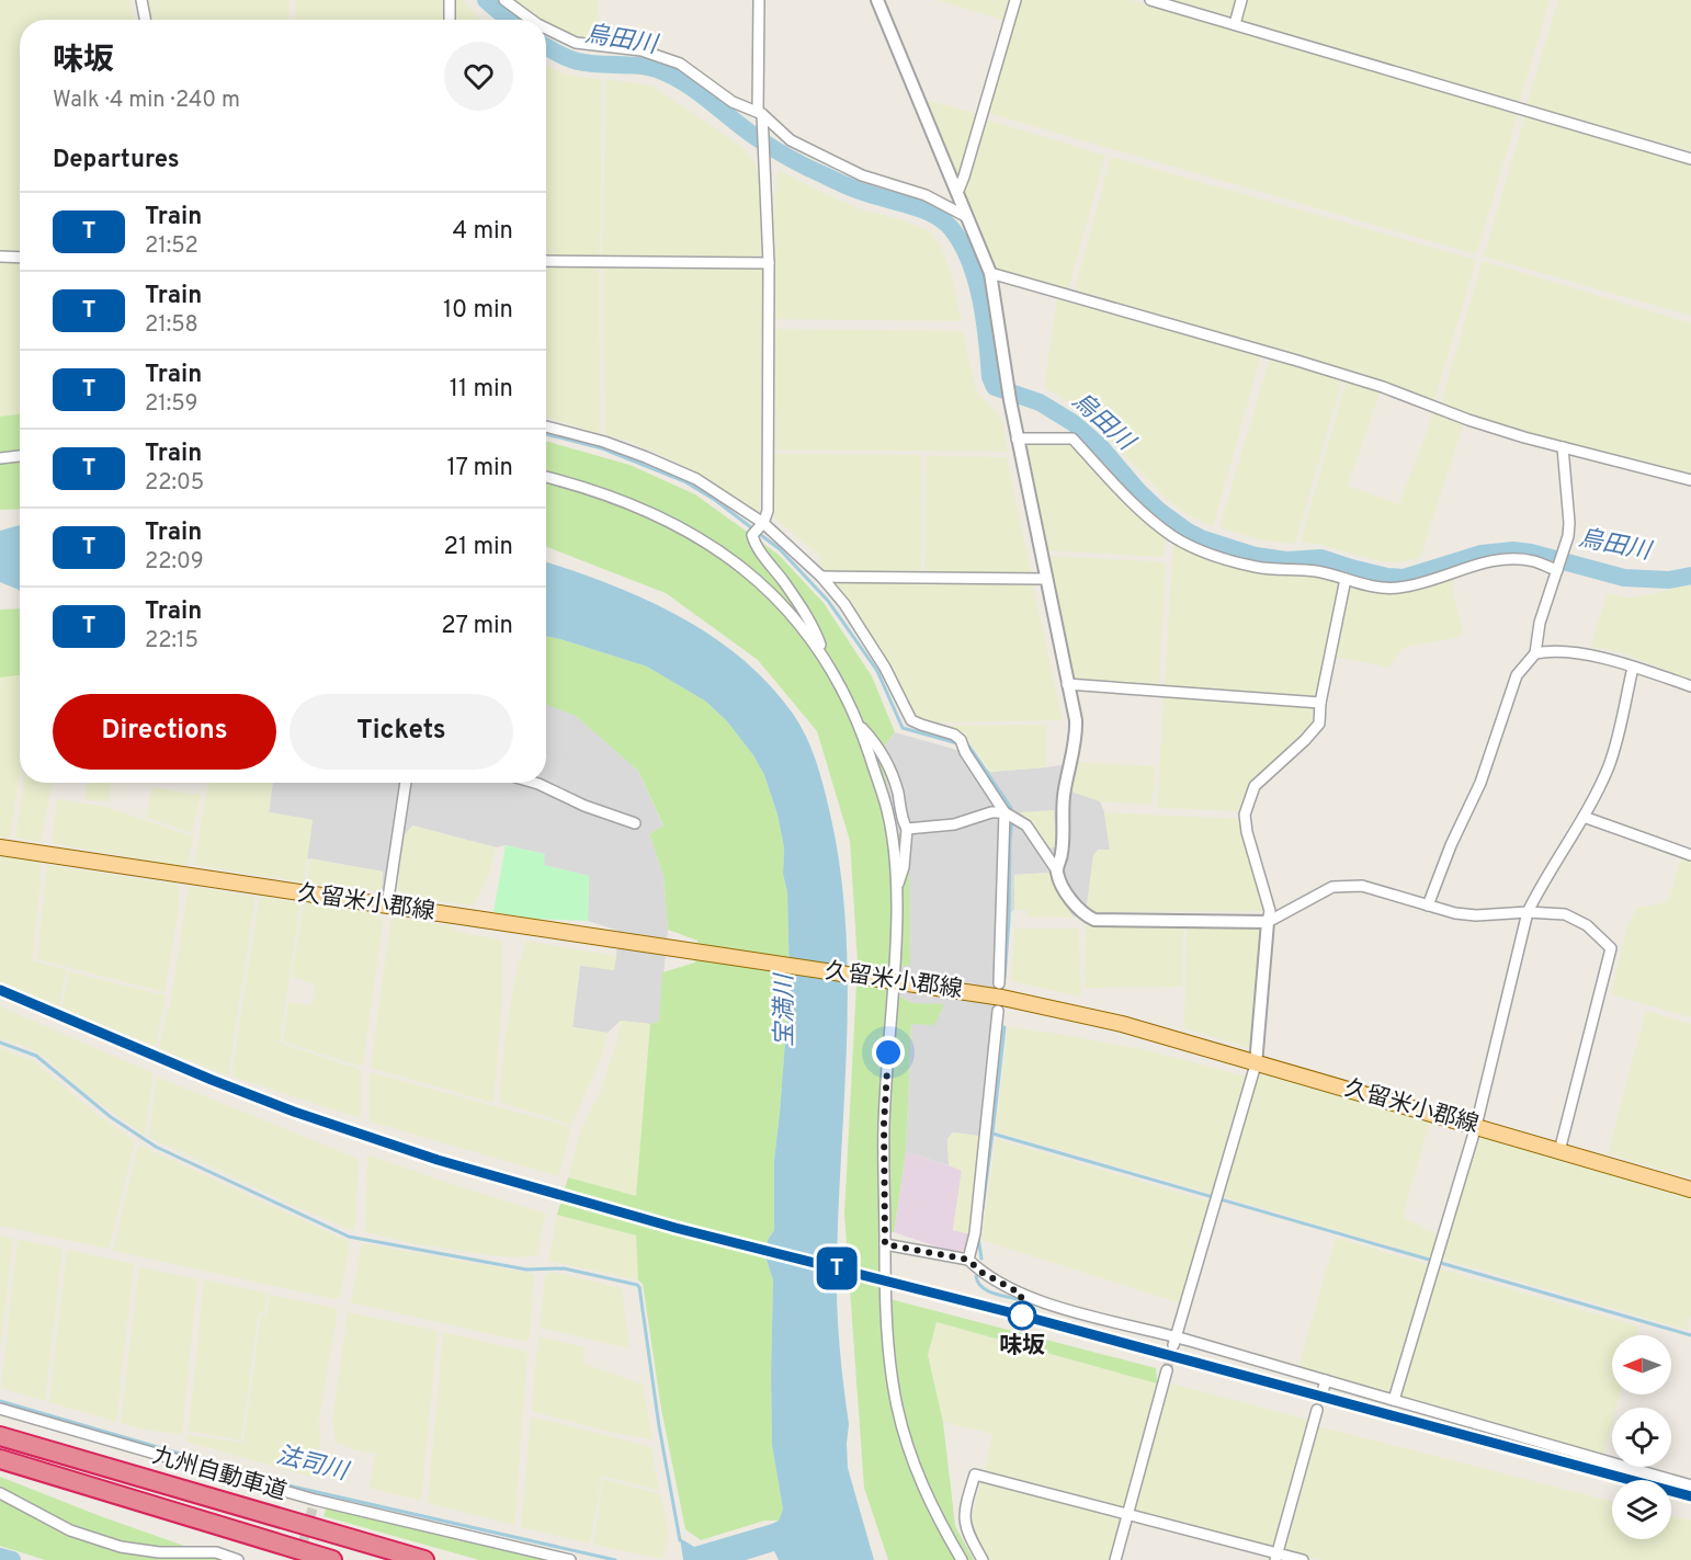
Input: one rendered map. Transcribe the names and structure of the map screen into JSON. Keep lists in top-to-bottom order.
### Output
{
  "streets": {
    "highway": ["九州自動車道"],
    "main road": ["久留米小郡線"]
  },
  "water": ["烏田川", "宝満川", "法司川"],
  "places": ["味坂"],
  "north": "left",
  "page": {
    "on_map": "T",
    "heading": [
      ["味坂", "Walk · 4 min · 240 m"],
      "Departures"
    ],
    "list": [
      {
        "mark": "T",
        "name": "Train",
        "note": "21:52",
        "value": "4 min"
      },
      {
        "mark": "T",
        "name": "Train",
        "note": "21:58",
        "value": "10 min"
      },
      {
        "mark": "T",
        "name": "Train",
        "note": "21:59",
        "value": "11 min"
      },
      {
        "mark": "T",
        "name": "Train",
        "note": "22:05",
        "value": "17 min"
      },
      {
        "mark": "T",
        "name": "Train",
        "note": "22:09",
        "value": "21 min"
      },
      {
        "mark": "T",
        "name": "Train",
        "note": "22:15",
        "value": "27 min"
      }
    ],
    "buttons": ["Directions", "Tickets"]
  }
}
